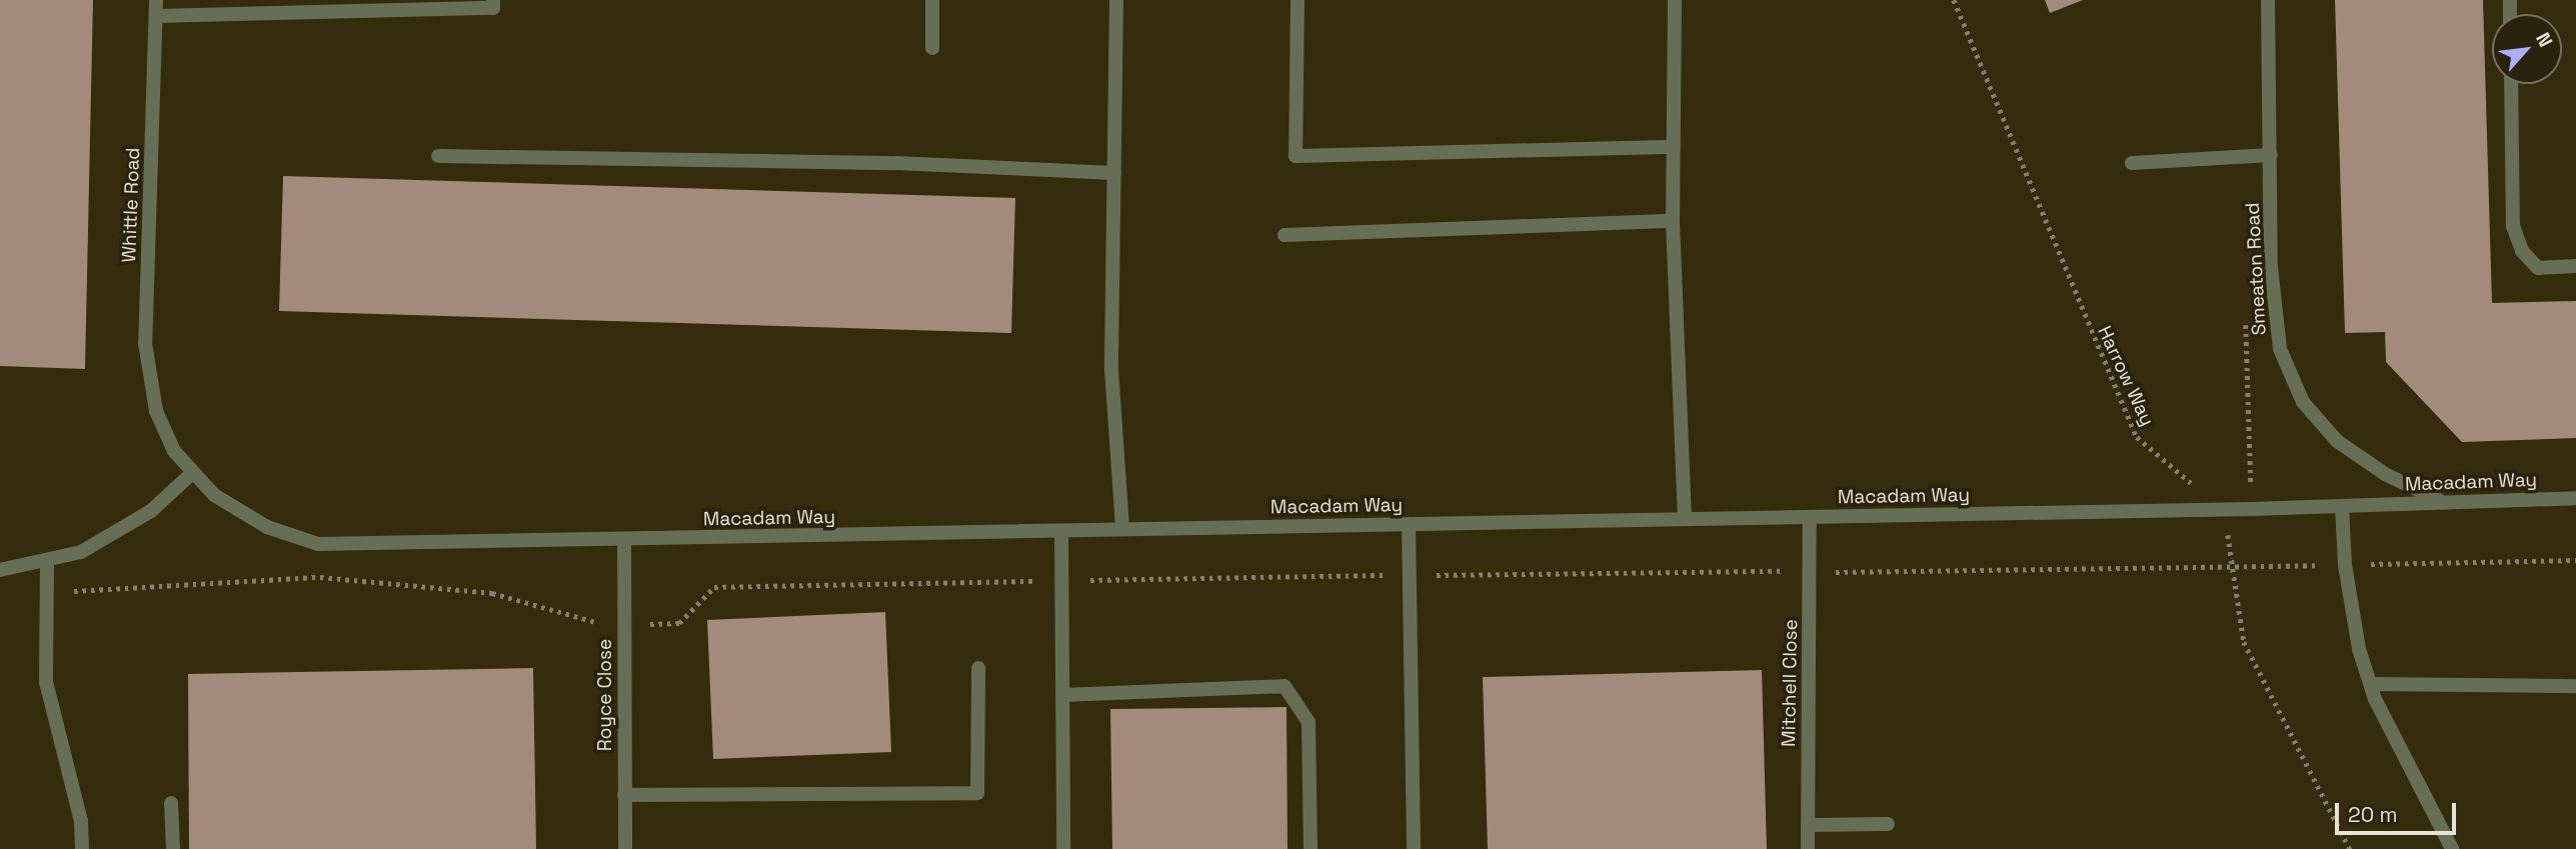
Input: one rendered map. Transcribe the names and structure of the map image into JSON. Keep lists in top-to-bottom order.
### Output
{
  "streets": {
    "street": [
      "Whittle Road",
      "Smeaton Road",
      "Macadam Way",
      "Mitchell Close",
      "Royce Close"
    ],
    "path": ["Harrow Way"]
  },
  "crossings": [
    ["Whittle Road", "Macadam Way"],
    ["Smeaton Road", "Macadam Way"],
    ["Harrow Way", "Macadam Way"],
    ["Macadam Way", "Mitchell Close"],
    ["Macadam Way", "Royce Close"]
  ],
  "scale_bar": "20 m",
  "north": "top right"
}
